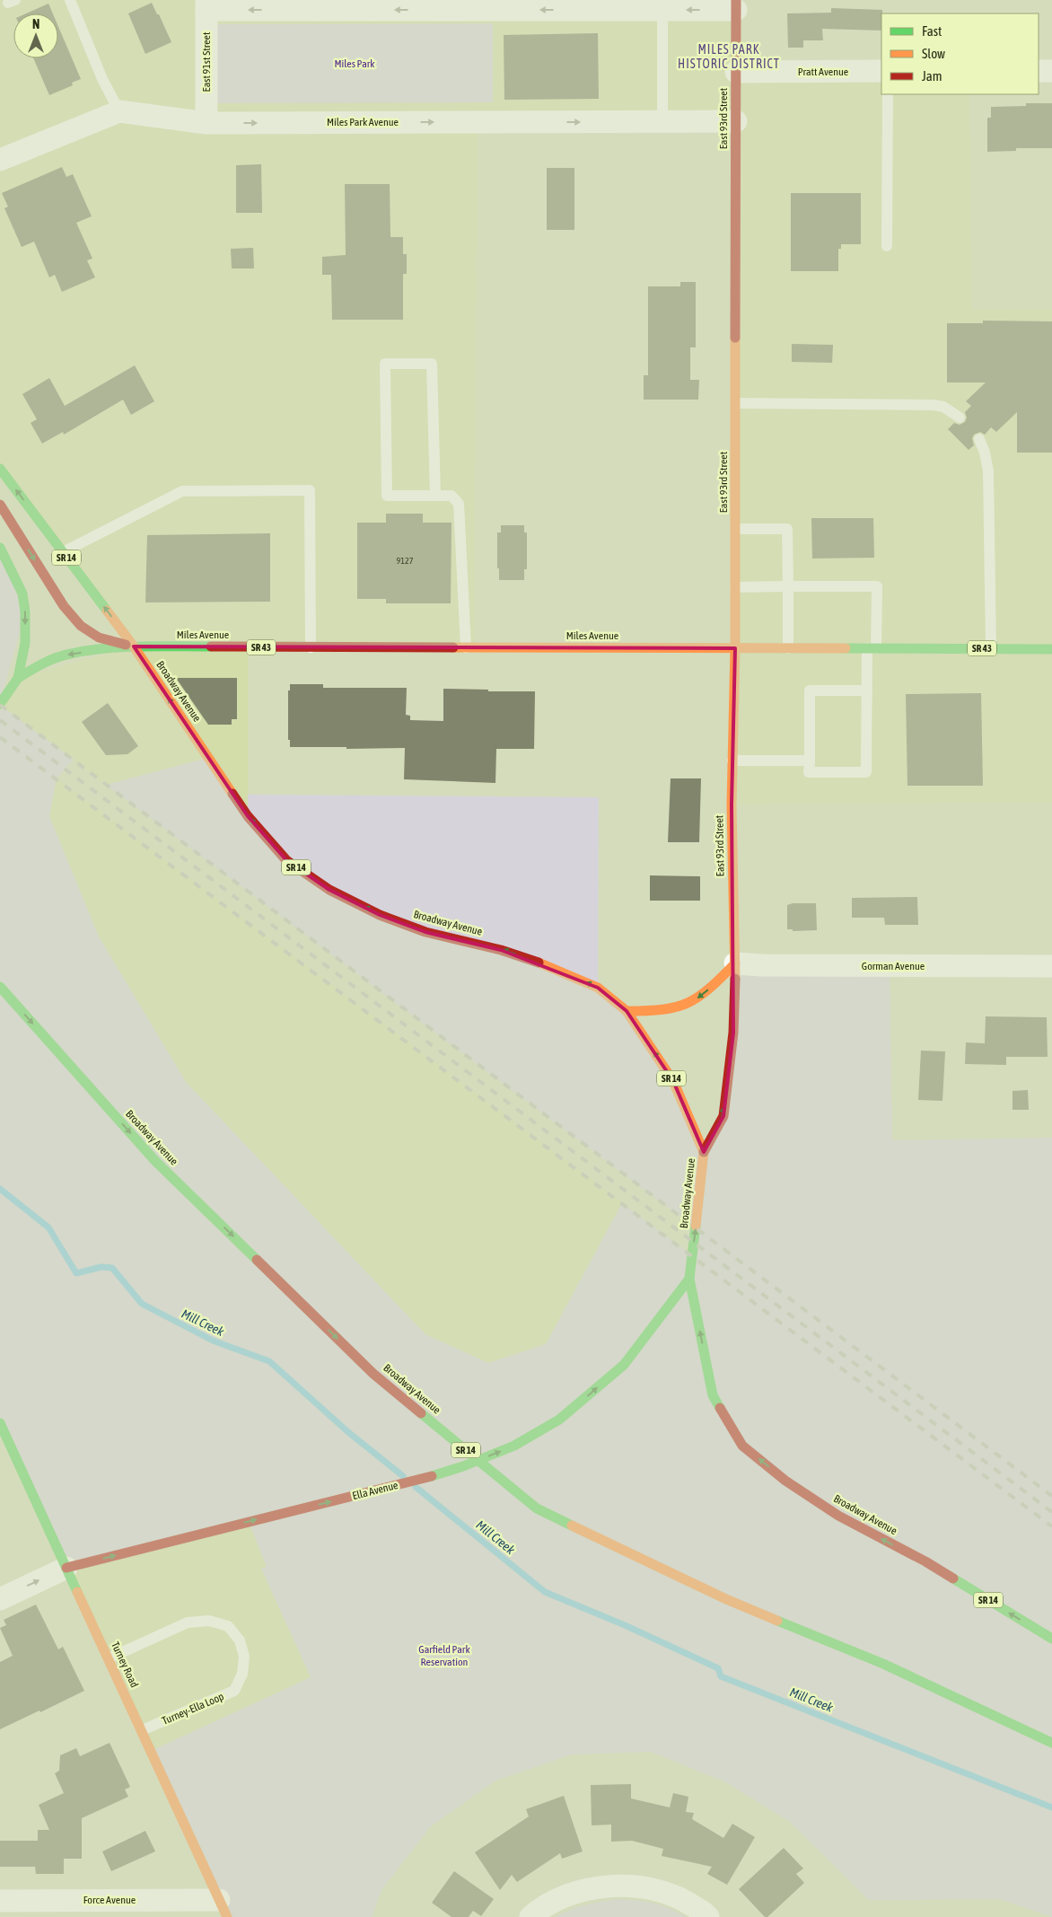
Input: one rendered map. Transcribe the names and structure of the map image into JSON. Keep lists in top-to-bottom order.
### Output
{
  "streets": {
    "main road": [
      "East 93rd Street",
      "SR 14",
      "Miles Avenue",
      "SR 43",
      "Broadway Avenue",
      "Ella Avenue",
      "Turney Road"
    ],
    "street": [
      "East 91st Street",
      "Pratt Avenue",
      "Miles Park Avenue",
      "Gorman Avenue",
      "Force Avenue"
    ],
    "lane": ["Turney-Ella Loop"]
  },
  "crossings": [
    ["East 91st Street", "Miles Park Avenue"],
    ["Pratt Avenue", "East 93rd Street"],
    ["East 93rd Street", "Miles Park Avenue"],
    ["East 93rd Street", "Miles Avenue"],
    ["East 93rd Street", "Broadway Avenue"],
    ["East 93rd Street", "Gorman Avenue"],
    ["Miles Avenue", "SR 43"],
    ["Miles Avenue", "Broadway Avenue"],
    ["SR 43", "Broadway Avenue"],
    ["Broadway Avenue", "Ella Avenue"],
    ["Ella Avenue", "Turney Road"],
    ["Turney Road", "Turney-Ella Loop"],
    ["Turney Road", "Force Avenue"]
  ],
  "one_way": ["Ella Avenue"],
  "districts": ["MILES PARK HISTORIC DISTRICT"],
  "water": ["Mill Creek"],
  "parks": ["Miles Park", "Garfield Park Reservation"],
  "house_numbers": ["9127"],
  "legend": ["Fast", "Slow", "Jam"],
  "north": "top"
}
